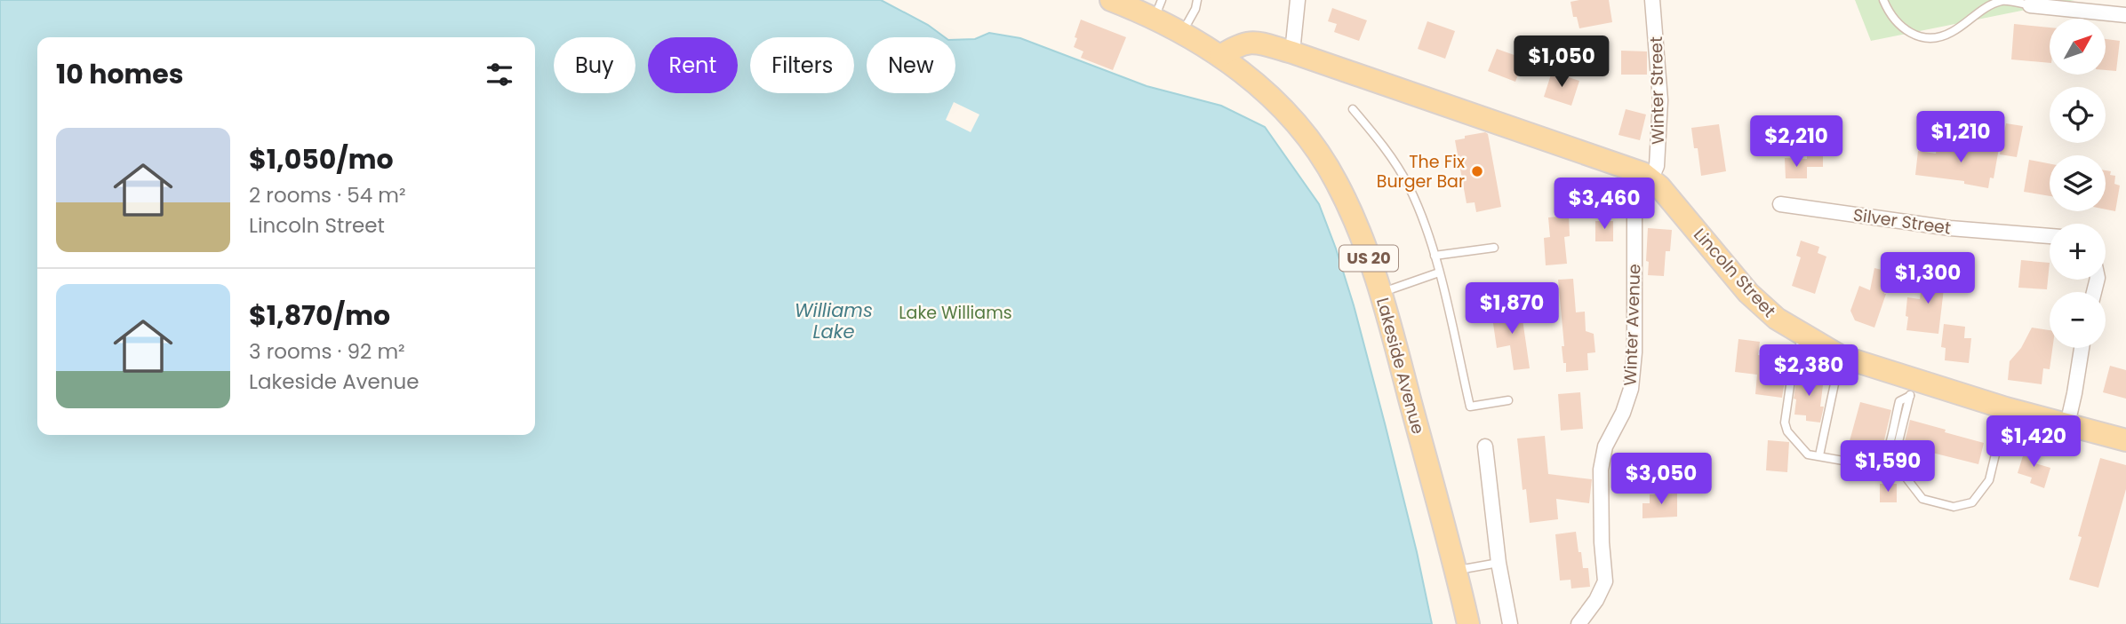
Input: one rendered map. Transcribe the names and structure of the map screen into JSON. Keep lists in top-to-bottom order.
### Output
{
  "streets": {
    "main road": ["US 20", "Lincoln Street", "Lakeside Avenue"],
    "street": ["Winter Street", "Silver Street", "Winter Avenue"]
  },
  "crossings": [
    ["Winter Street", "Lincoln Street"],
    ["Winter Street", "Winter Avenue"],
    ["Lincoln Street", "Winter Avenue"],
    ["Lincoln Street", "Lakeside Avenue"]
  ],
  "water": ["Williams Lake"],
  "parks": ["Lake Williams"],
  "places": ["The Fix Burger Bar"],
  "north": "top right",
  "page": {
    "map_buttons": ["+", "−"],
    "price": [
      "$1,050",
      "$1,210",
      "$2,210",
      "$3,460",
      "$1,300",
      "$1,870",
      "$2,380",
      "$1,420",
      "$1,590",
      "$3,050"
    ],
    "chip": [
      "Buy",
      "Rent",
      "Filters",
      "New"
    ],
    "heading": "10 homes",
    "list": [
      {
        "name": "$1,050/mo",
        "note": "2 rooms · 54 m² · Lincoln Street"
      },
      {
        "name": "$1,870/mo",
        "note": "3 rooms · 92 m² · Lakeside Avenue"
      }
    ]
  }
}
